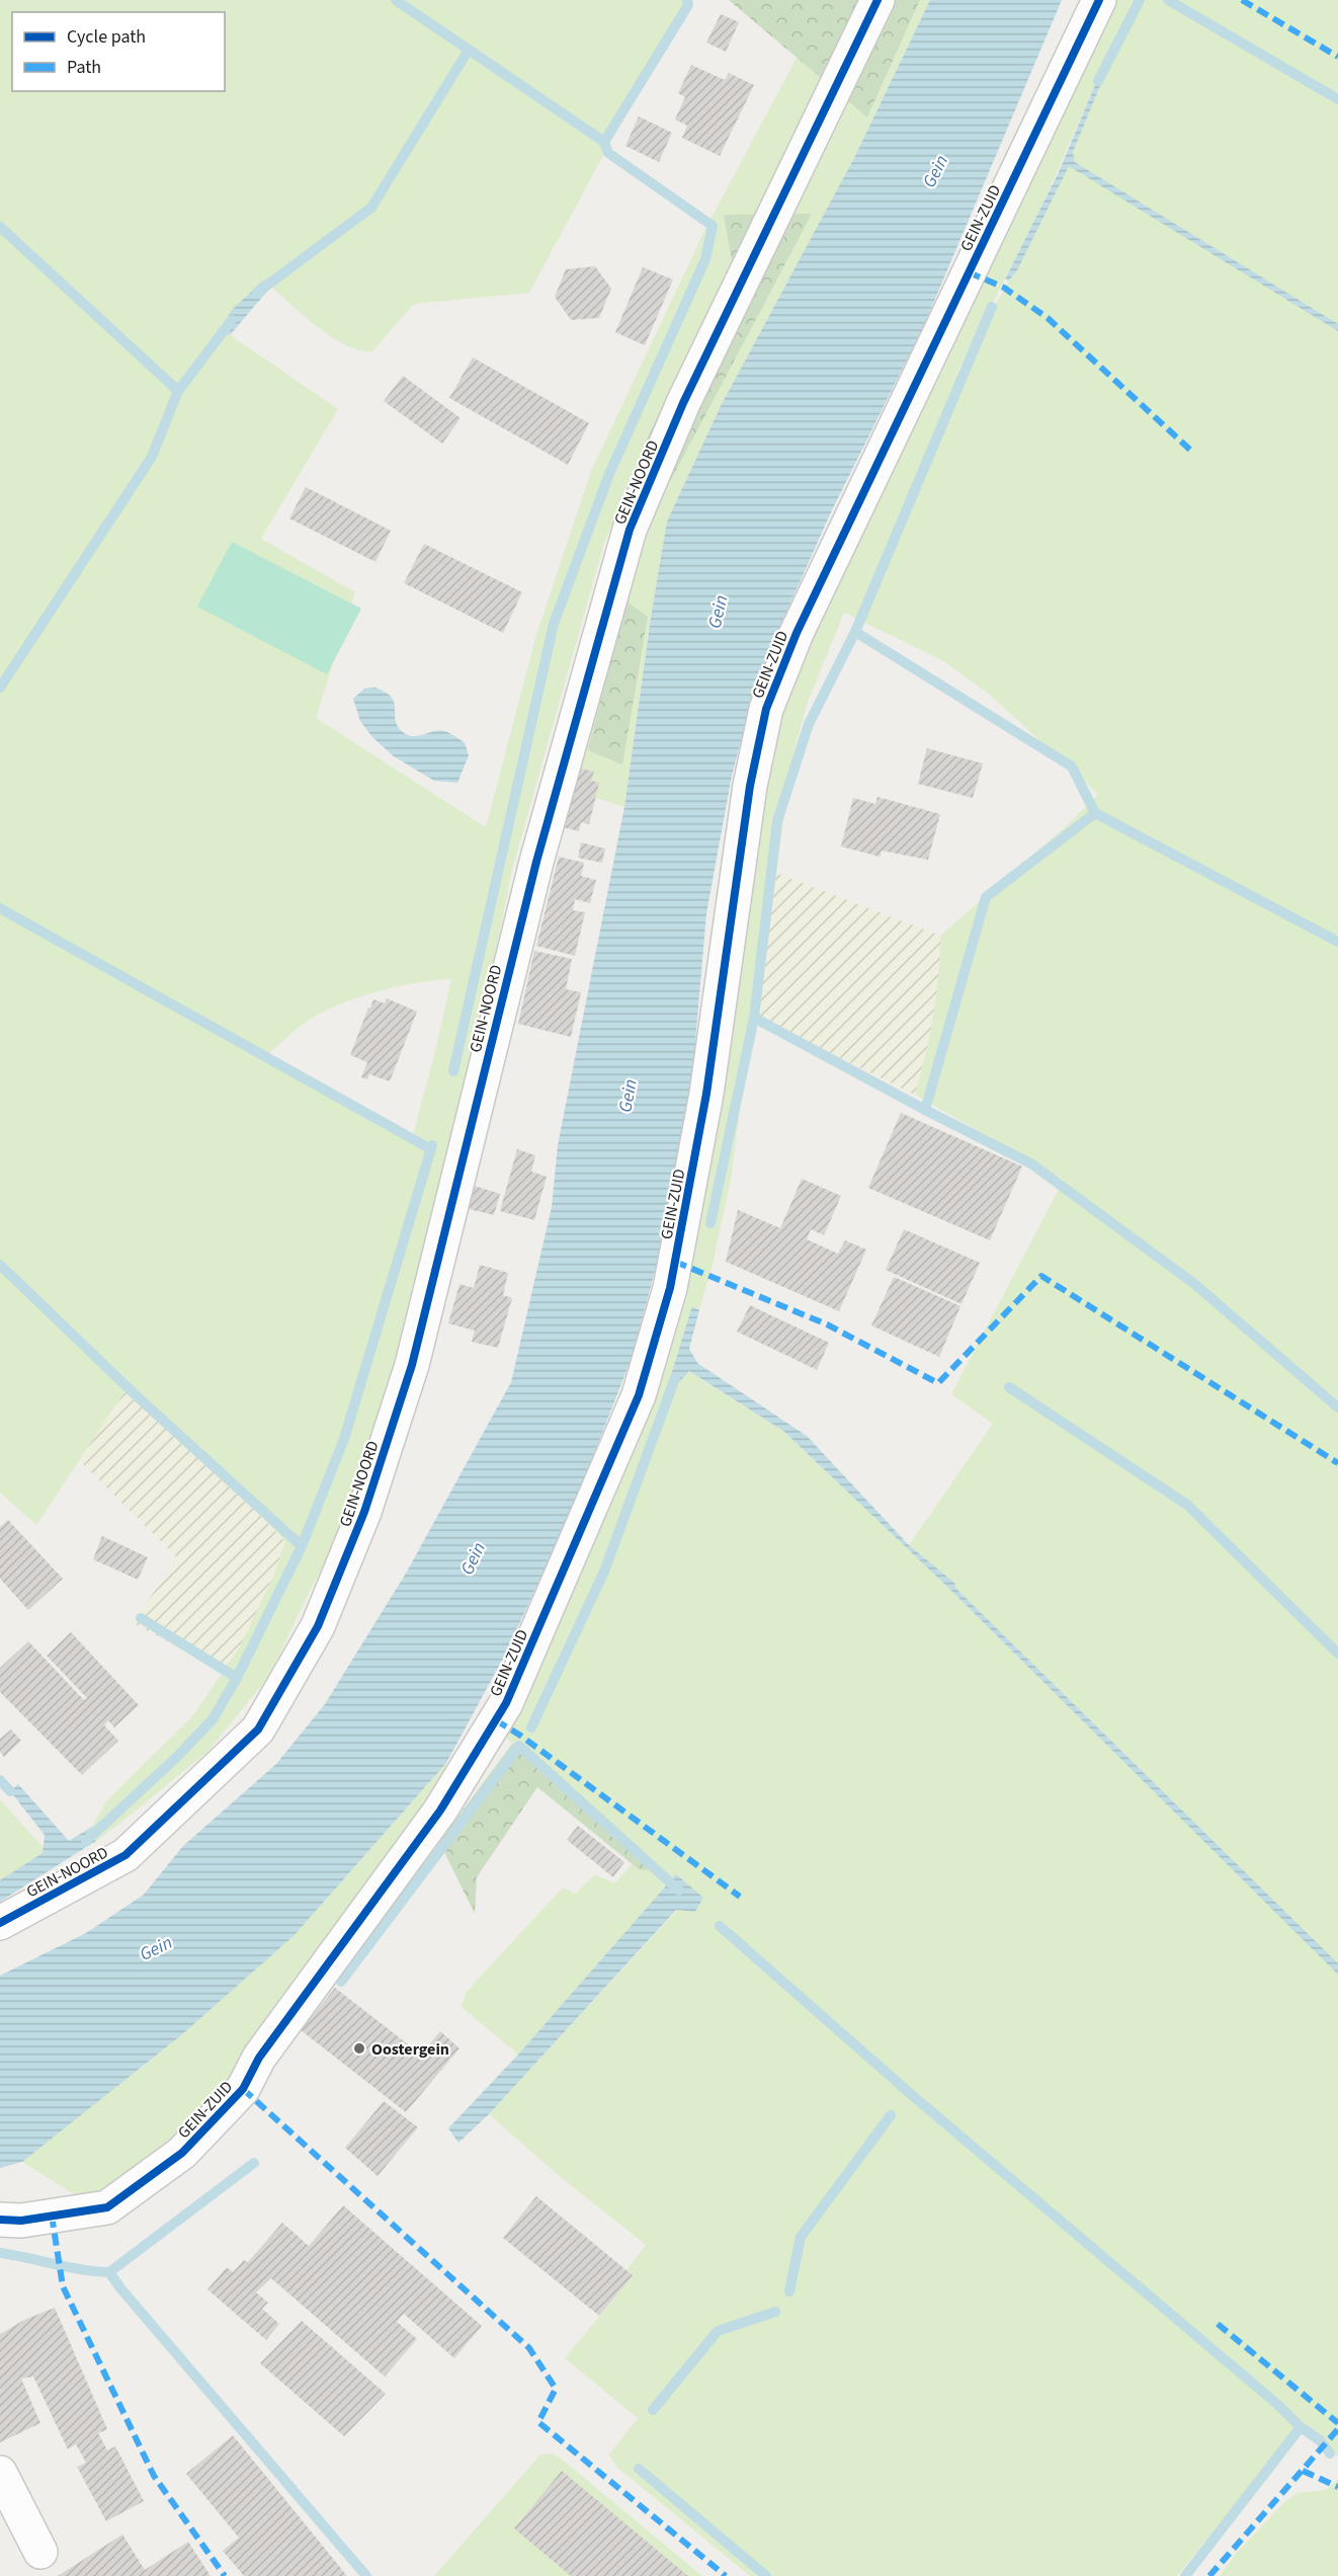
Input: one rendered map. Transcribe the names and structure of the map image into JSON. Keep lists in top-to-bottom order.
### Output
{
  "streets": {
    "street": ["GEIN-ZUID", "GEIN-NOORD"]
  },
  "water": ["Gein"],
  "places": ["Oostergein"],
  "legend": ["Cycle path", "Path"]
}
